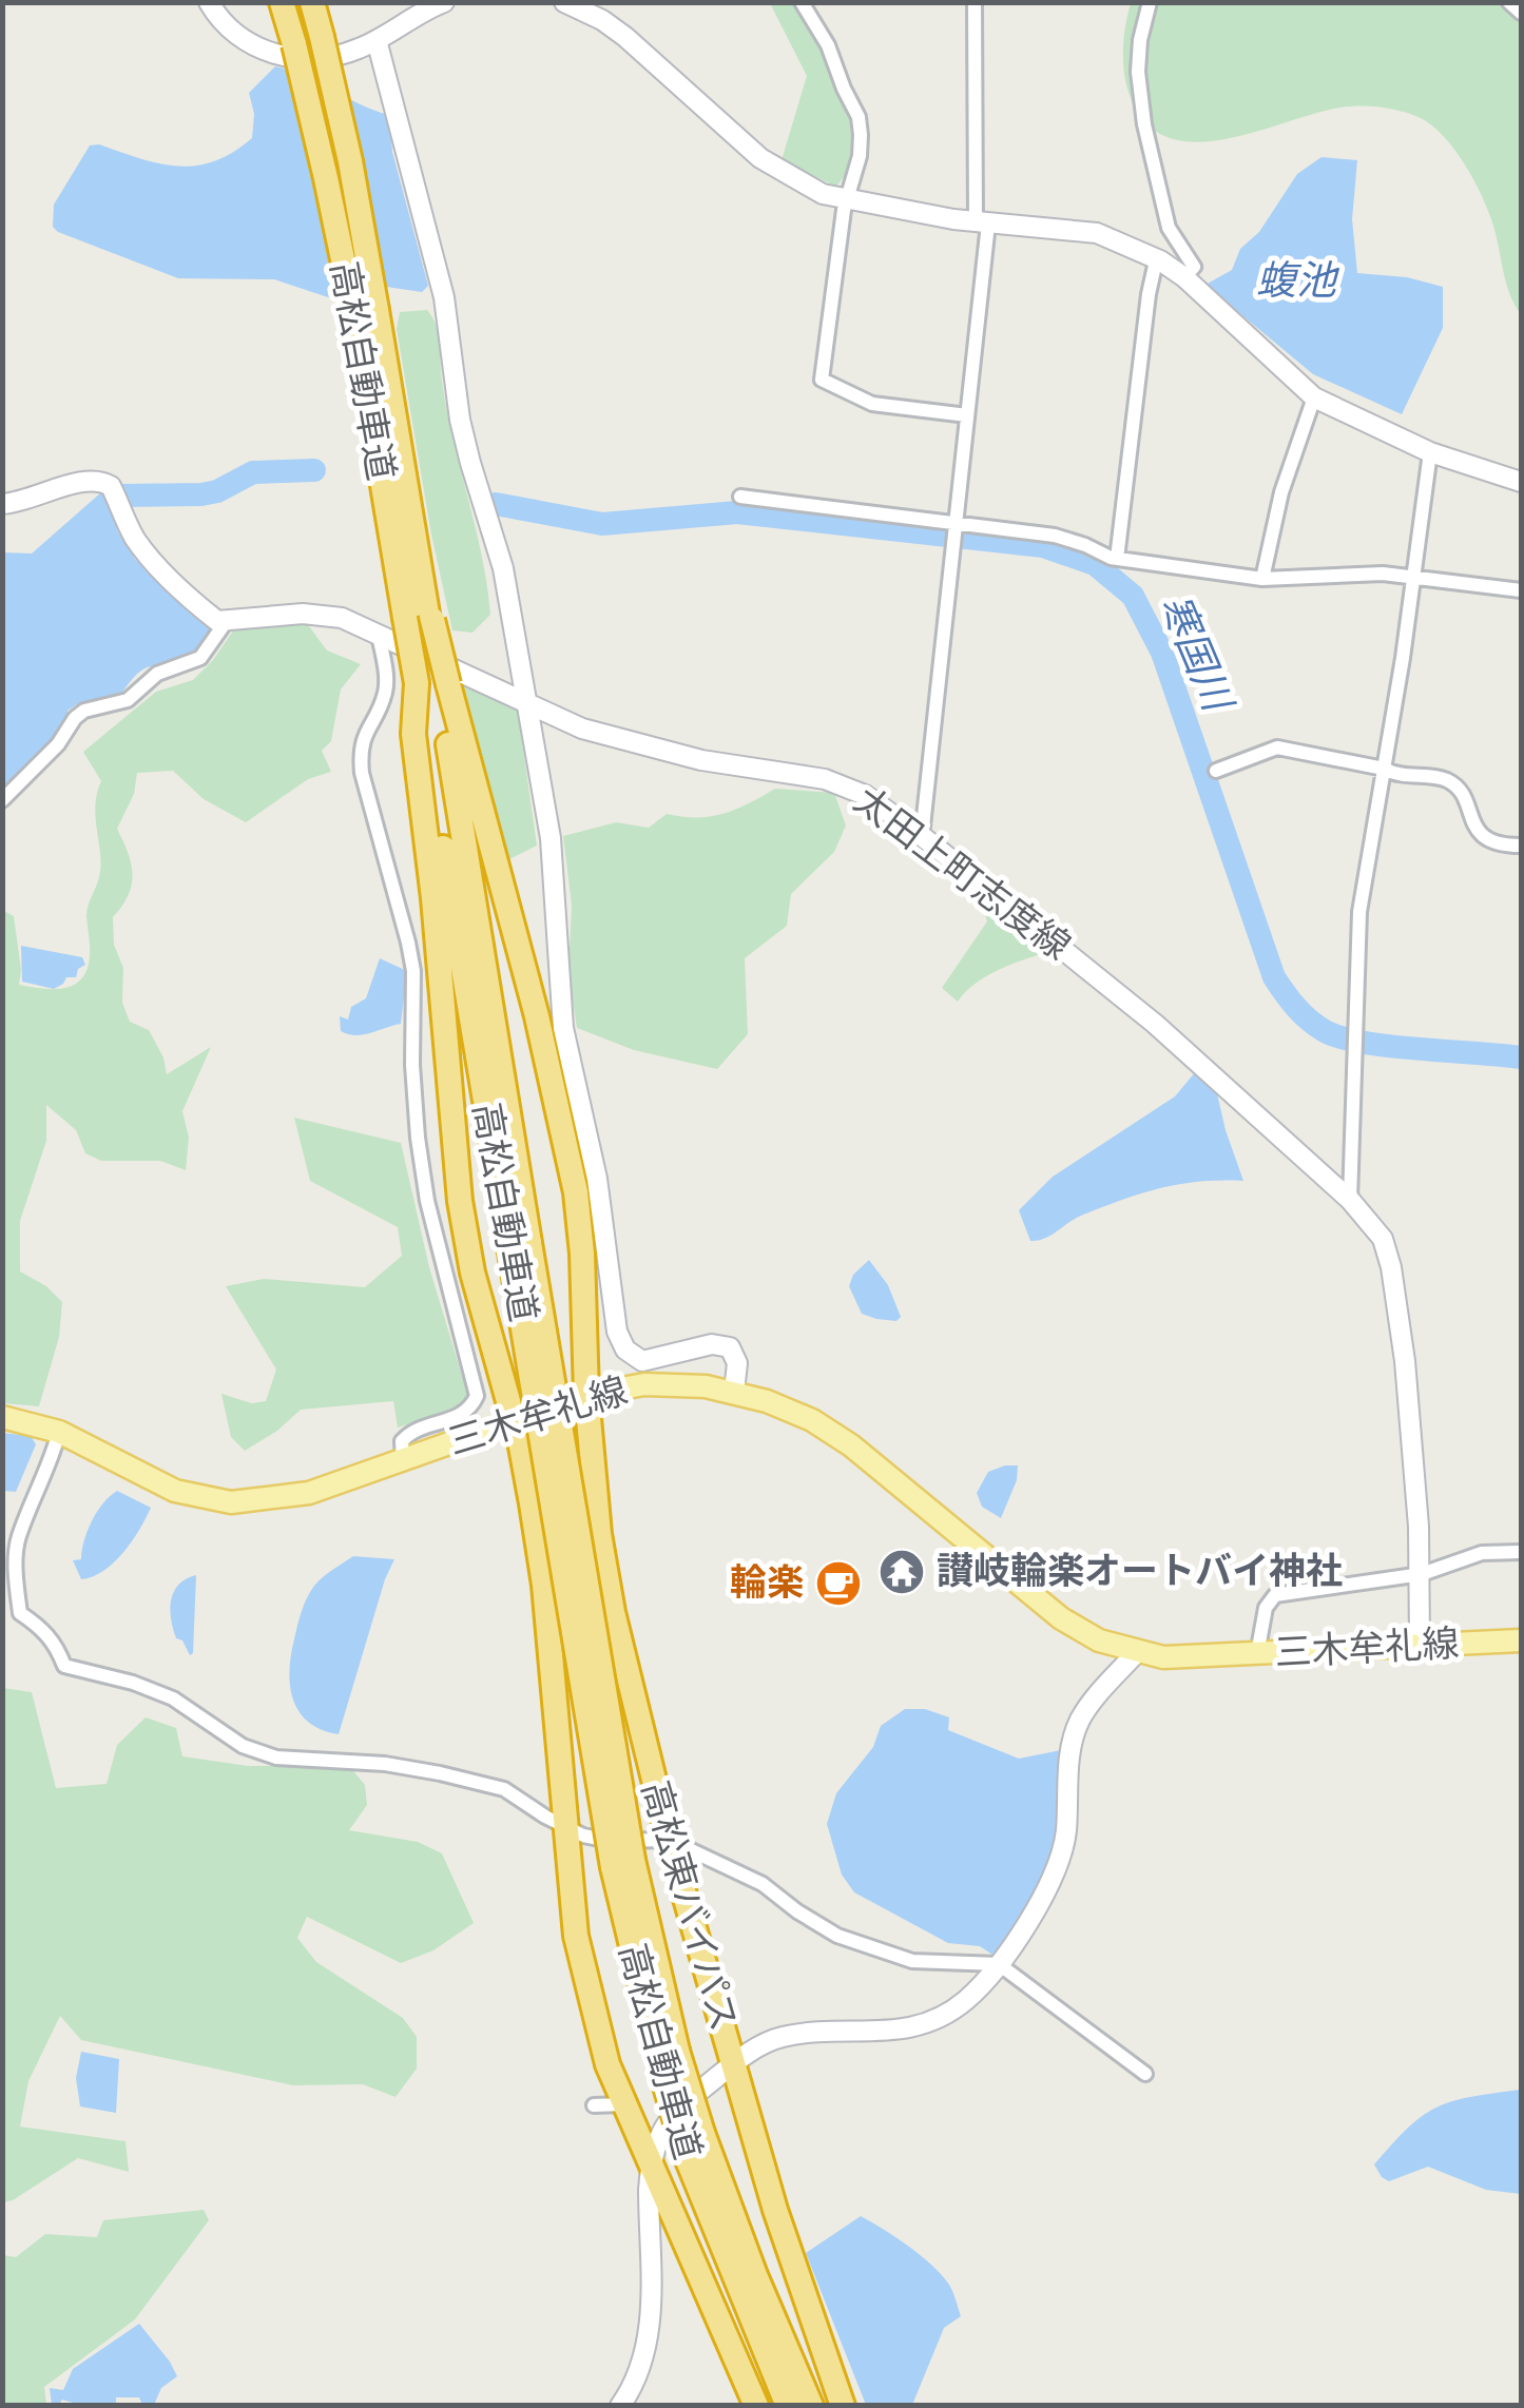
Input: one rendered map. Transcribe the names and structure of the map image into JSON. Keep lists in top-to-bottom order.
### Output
{
  "streets": {
    "highway": ["高松自動車道", "高松東バイパス"],
    "main road": ["太田上町志度線", "三木牟礼線"]
  },
  "crossings": [
    ["高松自動車道", "高松東バイパス"],
    ["太田上町志度線", "三木牟礼線"],
    ["三木牟礼線", "高松東バイパス"]
  ],
  "water": ["蝮池", "寒国川"],
  "places": {
    "temple": ["讃岐輪楽オートバイ神社"],
    "cafe": ["輪楽"]
  }
}
